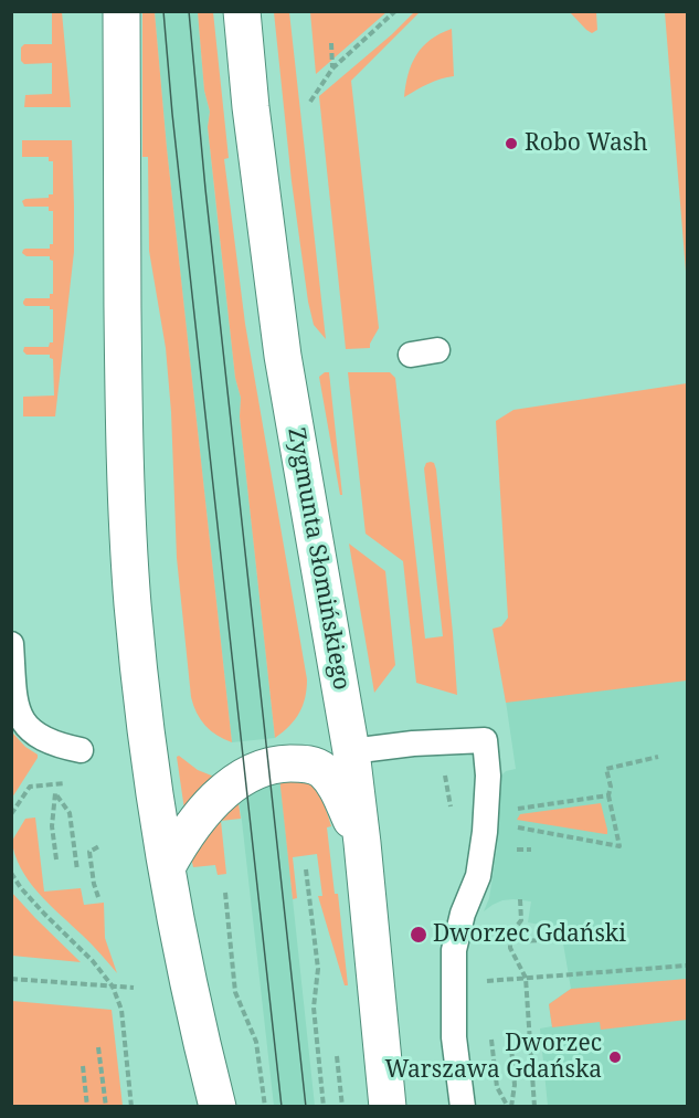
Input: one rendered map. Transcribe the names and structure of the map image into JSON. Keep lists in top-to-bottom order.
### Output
{
  "streets": {
    "main road": ["Zygmunta Słomińskiego"]
  },
  "places": ["Robo Wash", "Dworzec Gdański", "Dworzec Warszawa Gdańska"]
}
